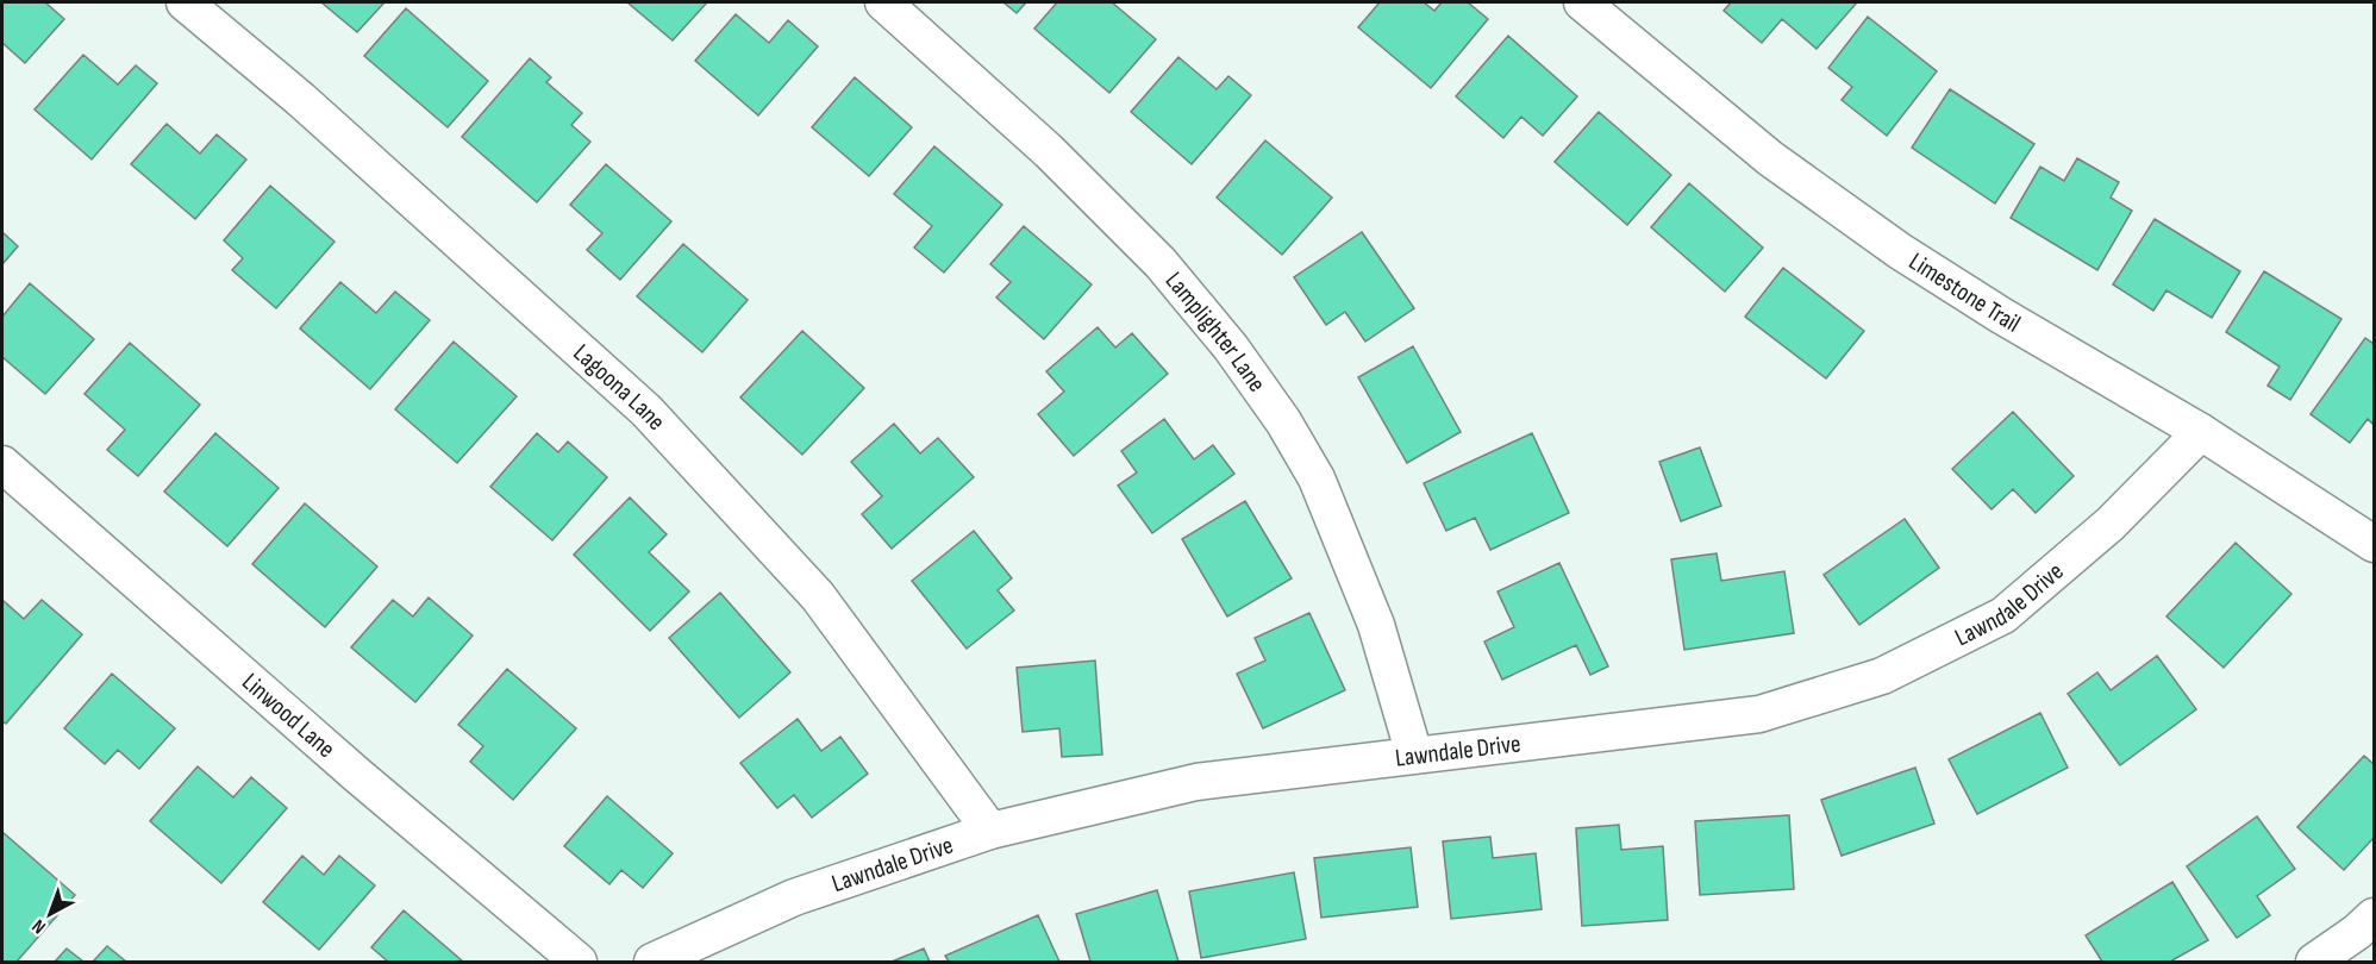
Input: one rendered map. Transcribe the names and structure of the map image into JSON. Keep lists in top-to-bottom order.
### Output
{
  "streets": {
    "street": [
      "Limestone Trail",
      "Lamplighter Lane",
      "Lagoona Lane",
      "Lawndale Drive",
      "Linwood Lane"
    ]
  },
  "crossings": [
    ["Limestone Trail", "Lawndale Drive"],
    ["Lamplighter Lane", "Lawndale Drive"],
    ["Lagoona Lane", "Lawndale Drive"]
  ],
  "north": "bottom left"
}
